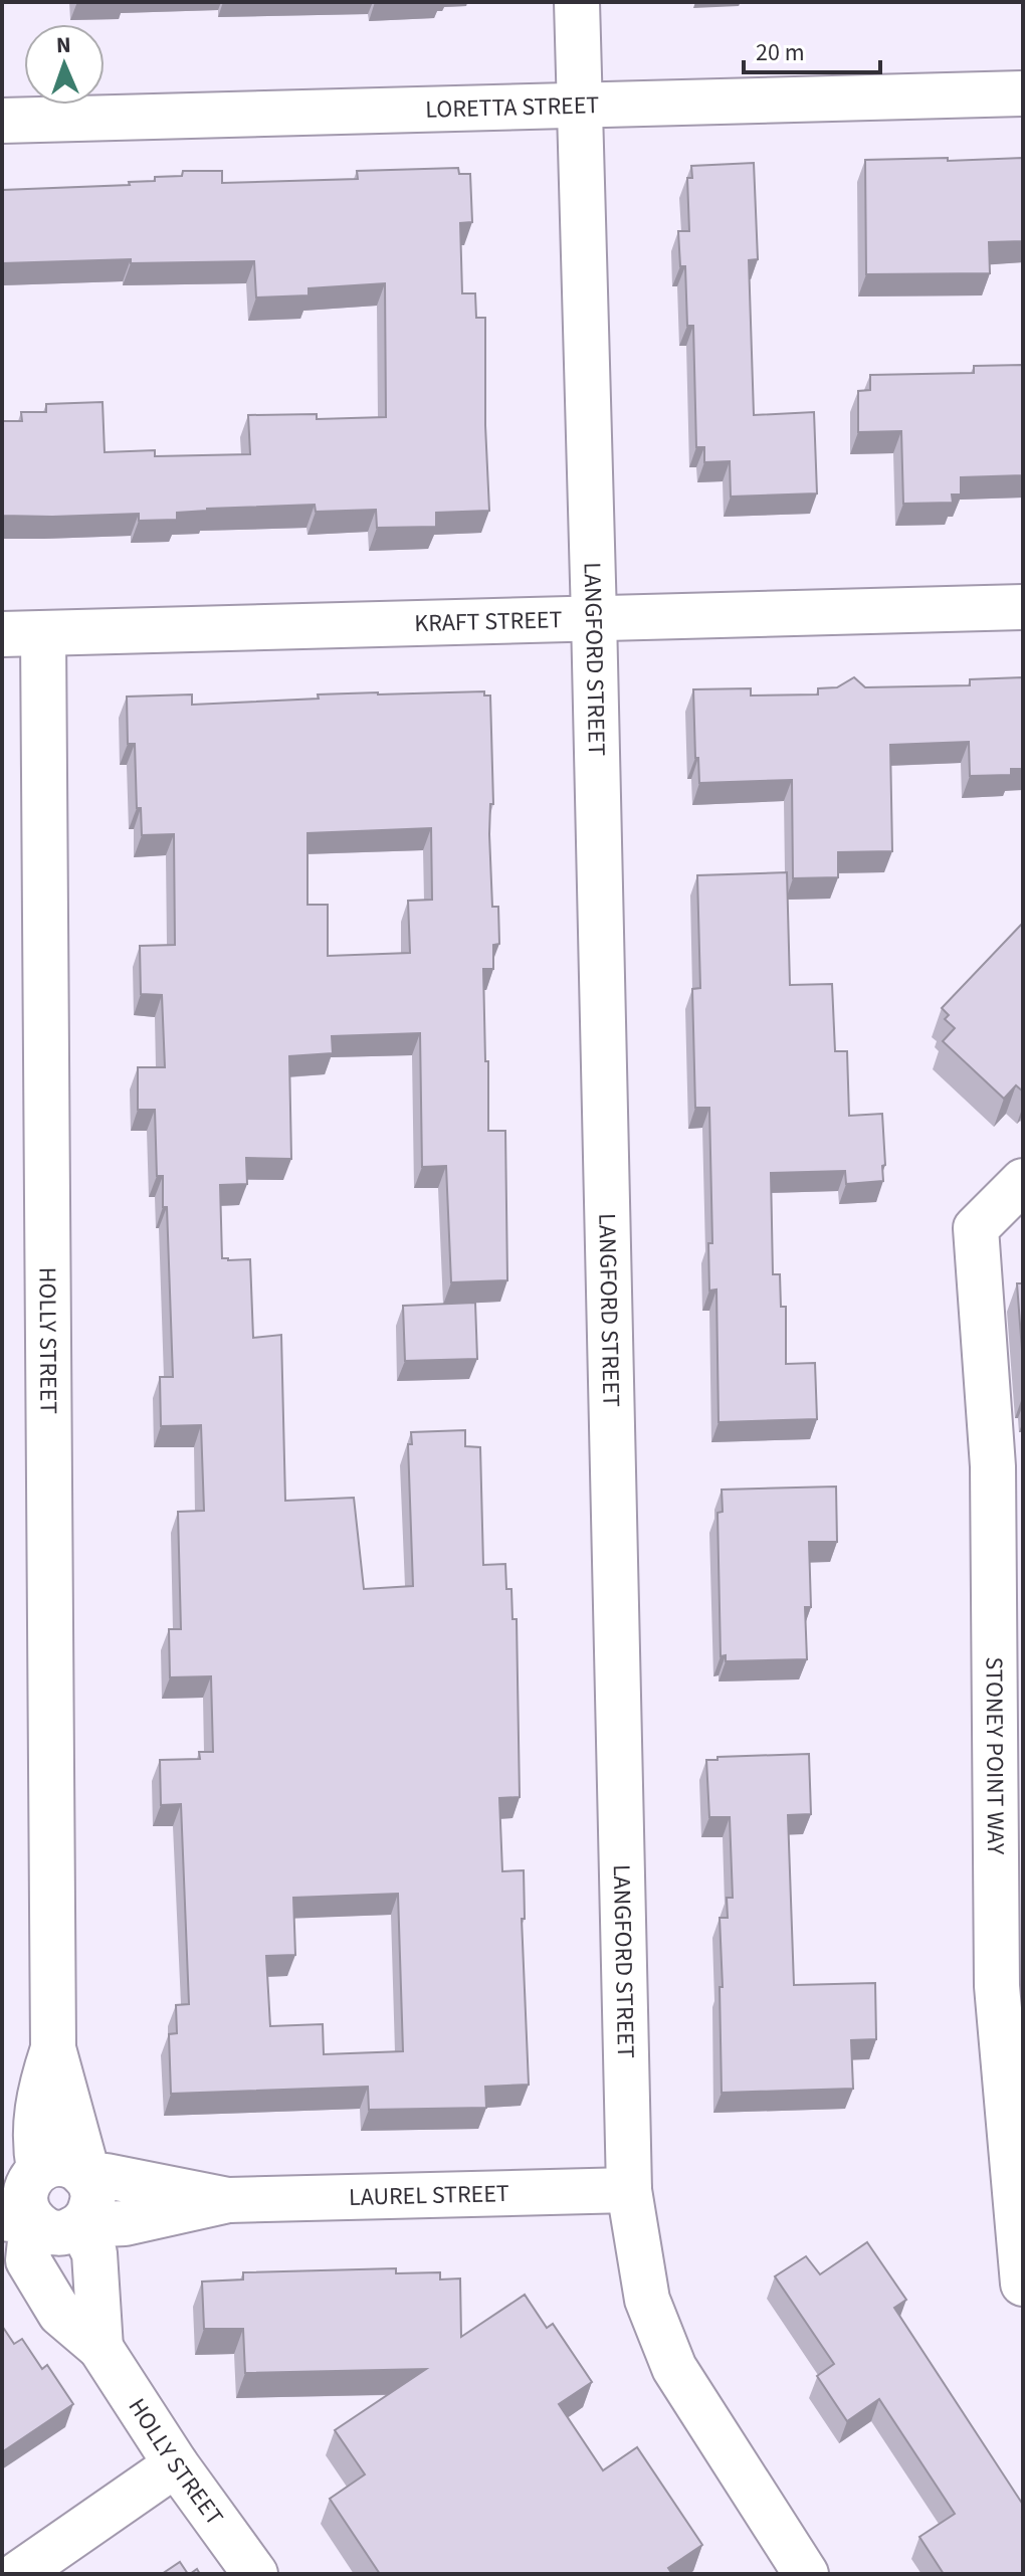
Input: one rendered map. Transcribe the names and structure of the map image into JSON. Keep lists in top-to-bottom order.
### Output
{
  "streets": {
    "street": [
      "LORETTA STREET",
      "KRAFT STREET",
      "LANGFORD STREET",
      "HOLLY STREET",
      "STONEY POINT WAY",
      "LAUREL STREET"
    ]
  },
  "crossings": [
    ["LORETTA STREET", "LANGFORD STREET"],
    ["KRAFT STREET", "LANGFORD STREET"],
    ["KRAFT STREET", "HOLLY STREET"],
    ["LANGFORD STREET", "LAUREL STREET"],
    ["HOLLY STREET", "LAUREL STREET"]
  ],
  "scale_bar": "20 m",
  "north": "top"
}
